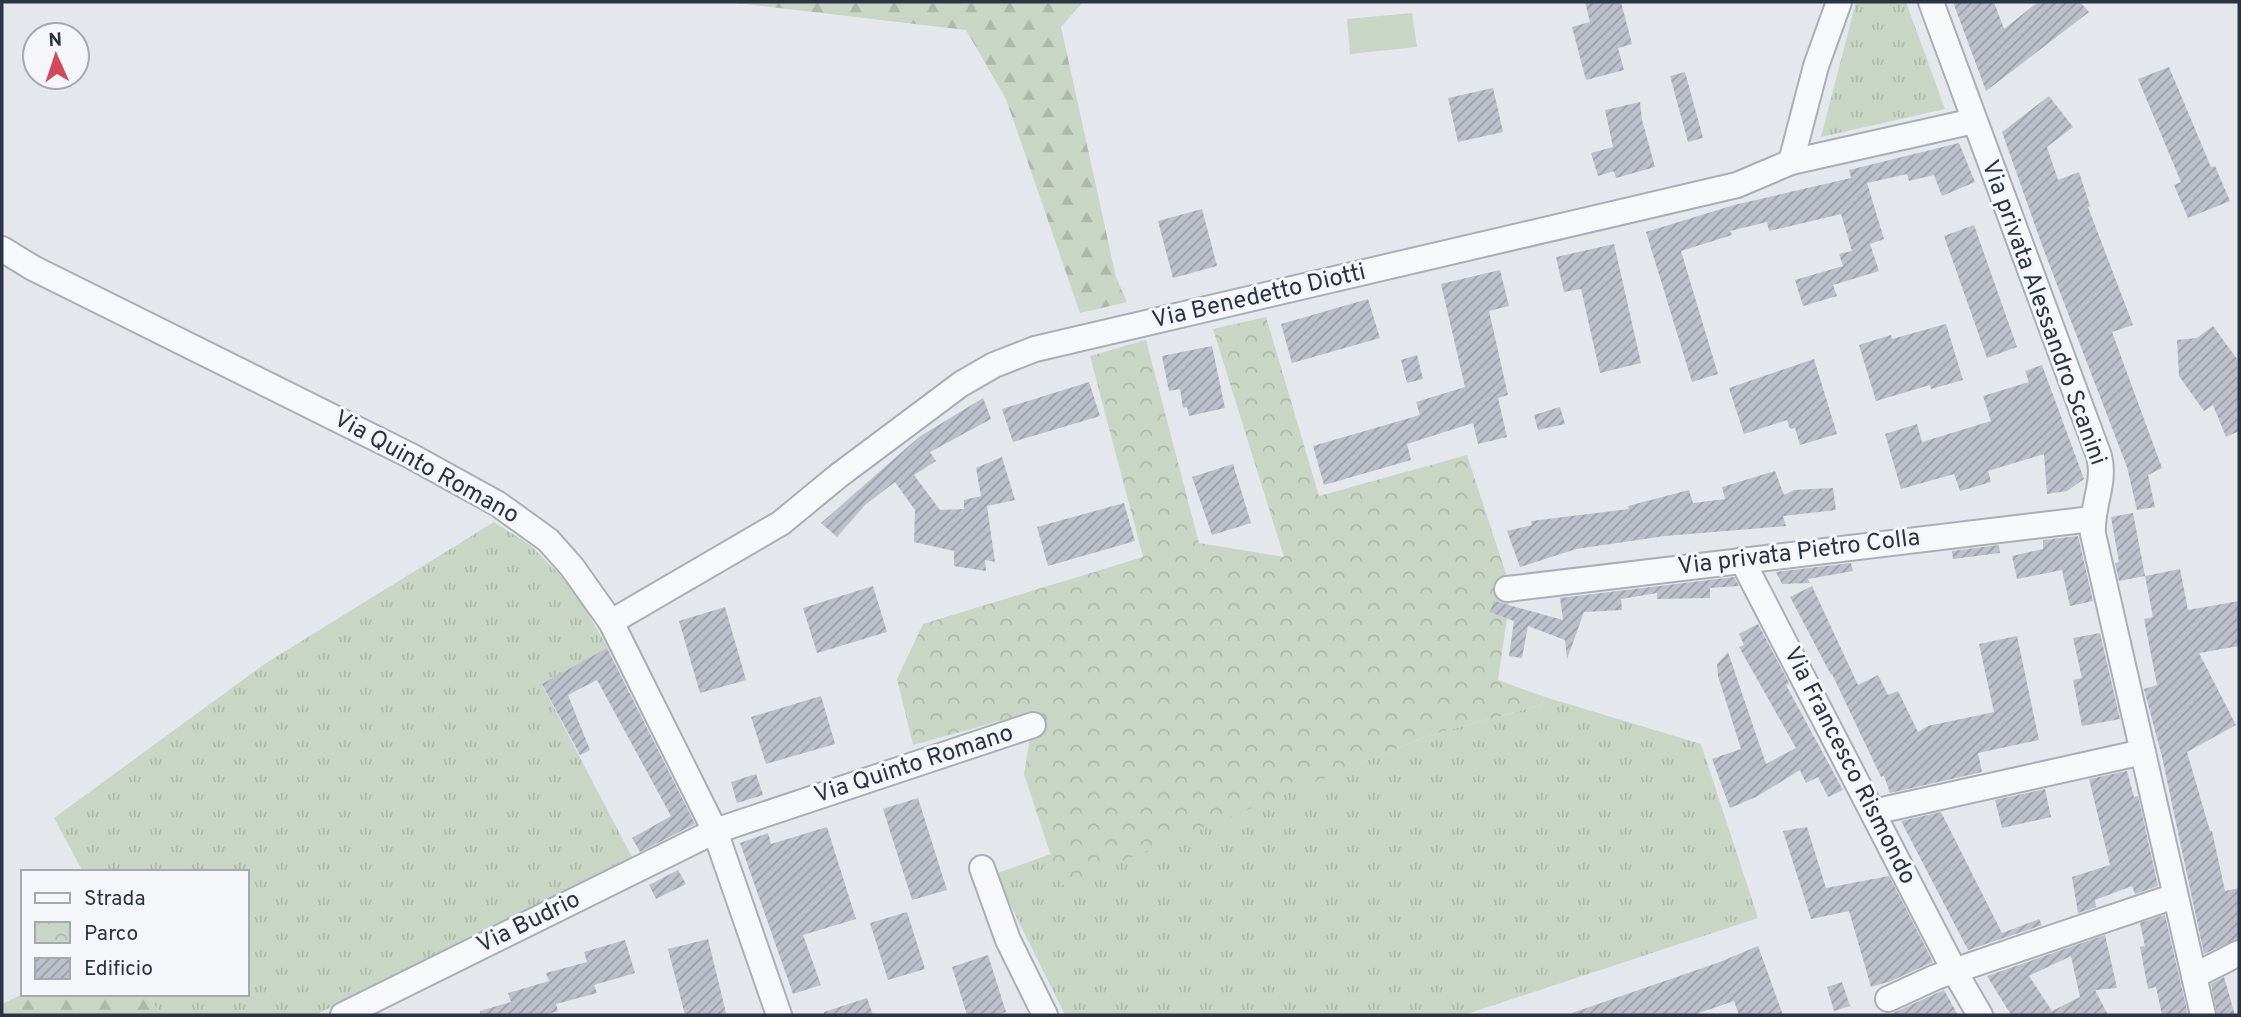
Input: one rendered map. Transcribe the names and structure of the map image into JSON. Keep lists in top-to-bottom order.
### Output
{
  "streets": {
    "street": [
      "Via Benedetto Diotti",
      "Via privata Alessandro Scanini",
      "Via Quinto Romano",
      "Via privata Pietro Colla",
      "Via Francesco Rismondo",
      "Via Budrio"
    ]
  },
  "crossings": [
    ["Via Benedetto Diotti", "Via privata Alessandro Scanini"],
    ["Via Benedetto Diotti", "Via Quinto Romano"],
    ["Via privata Alessandro Scanini", "Via privata Pietro Colla"],
    ["Via Quinto Romano", "Via Budrio"],
    ["Via privata Pietro Colla", "Via Francesco Rismondo"]
  ],
  "legend": ["Strada", "Parco", "Edificio"],
  "north": "top"
}
